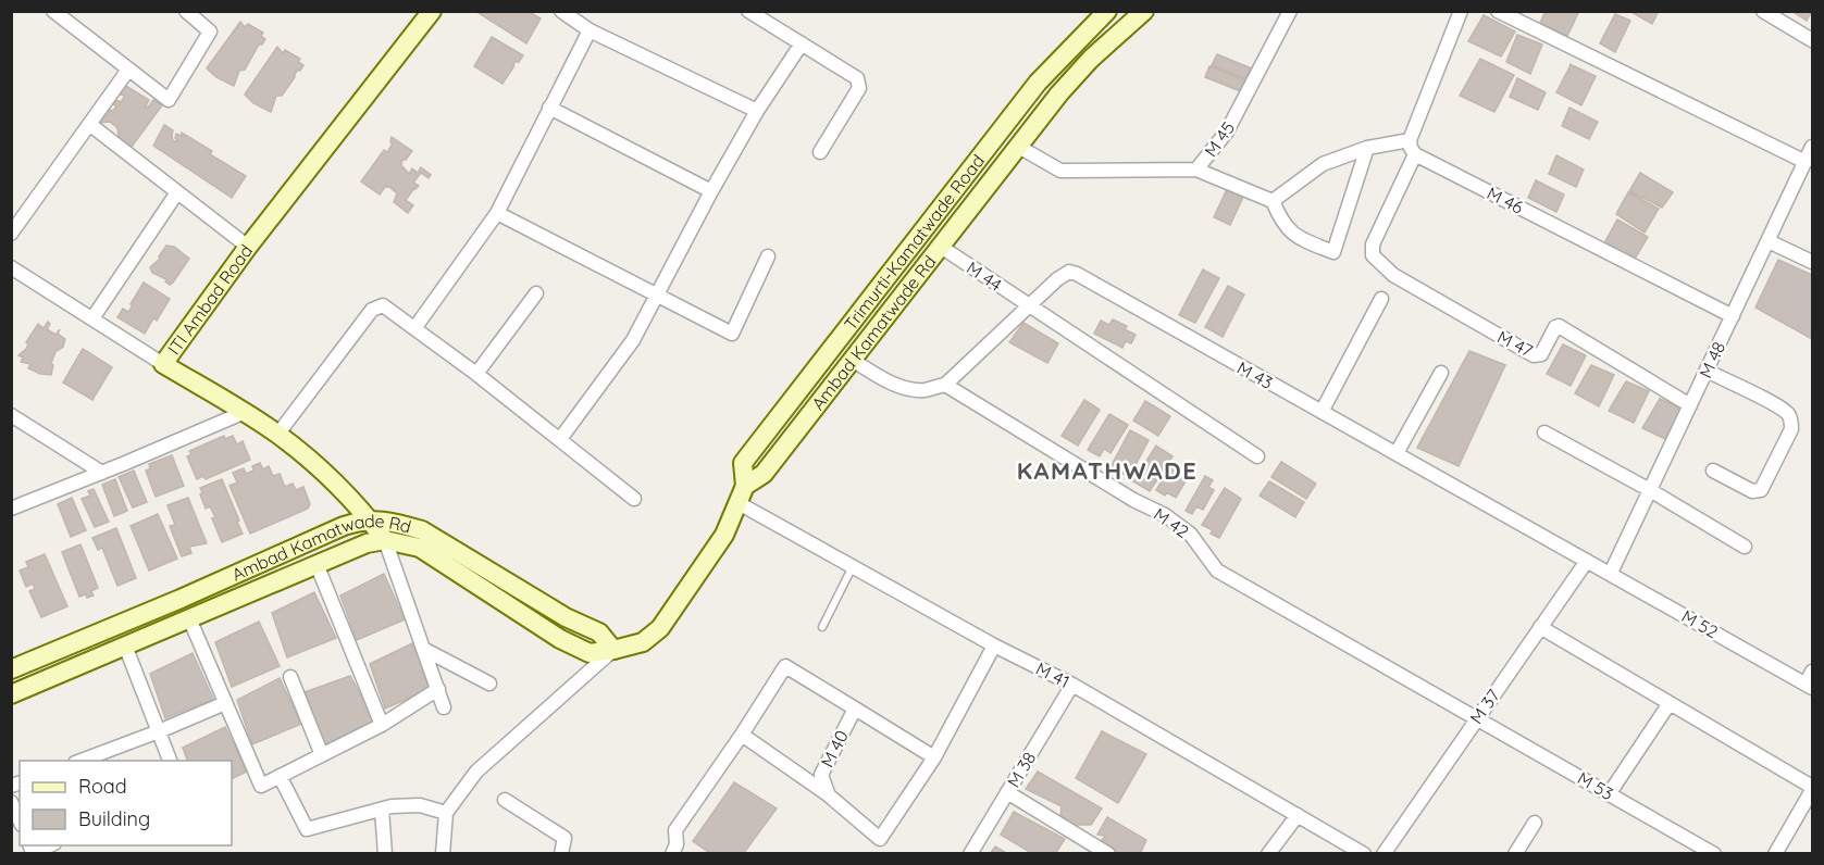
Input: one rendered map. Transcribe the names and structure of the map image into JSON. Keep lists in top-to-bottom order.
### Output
{
  "streets": {
    "street": [
      "M 45",
      "M 46",
      "Trimurti-Kamatwade Road",
      "M 44",
      "ITI Ambad Road",
      "Ambad Kamatwade Rd",
      "M 47",
      "M 48",
      "M 43",
      "M 42",
      "M 52",
      "M 41",
      "M 37",
      "M 40",
      "M 38",
      "M 53"
    ]
  },
  "crossings": [
    ["M 45", "Ambad Kamatwade Rd"],
    ["M 46", "M 47"],
    ["M 46", "M 48"],
    ["Trimurti-Kamatwade Road", "Ambad Kamatwade Rd"],
    ["Trimurti-Kamatwade Road", "M 41"],
    ["M 44", "Ambad Kamatwade Rd"],
    ["M 44", "M 43"],
    ["ITI Ambad Road", "Ambad Kamatwade Rd"],
    ["Ambad Kamatwade Rd", "M 41"],
    ["M 47", "M 48"],
    ["M 48", "M 52"],
    ["M 43", "M 42"],
    ["M 43", "M 52"],
    ["M 43", "M 37"],
    ["M 42", "M 37"],
    ["M 42", "M 53"],
    ["M 52", "M 37"],
    ["M 41", "M 40"],
    ["M 41", "M 38"],
    ["M 37", "M 53"]
  ],
  "districts": ["KAMATHWADE"],
  "legend": ["Road", "Building"]
}
